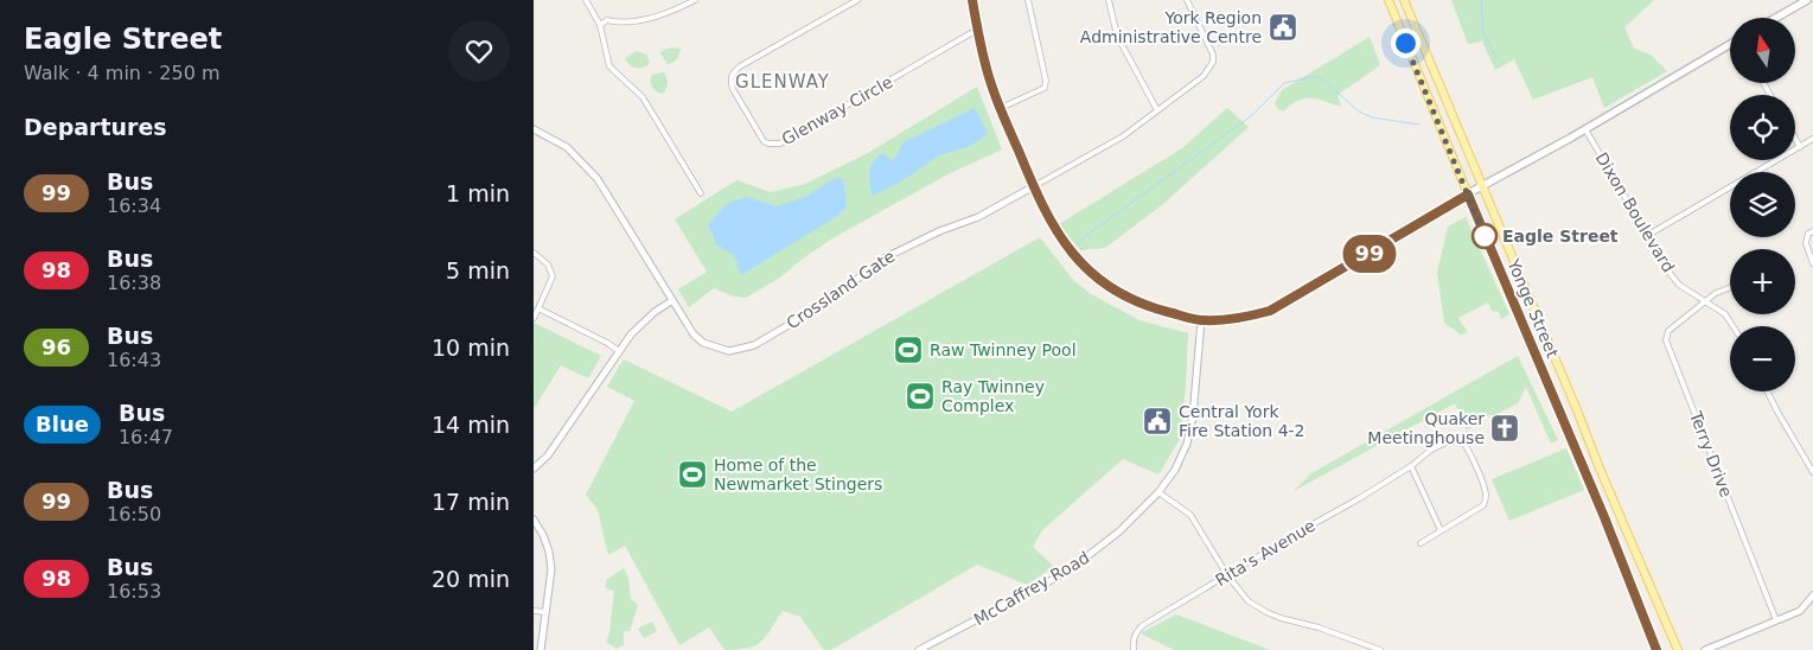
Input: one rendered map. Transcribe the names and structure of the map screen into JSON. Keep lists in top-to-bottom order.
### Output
{
  "streets": {
    "main road": ["Yonge Street"],
    "street": [
      "Glenway Circle",
      "Dixon Boulevard",
      "Crossland Gate",
      "Terry Drive",
      "Rita's Avenue",
      "McCaffrey Road"
    ]
  },
  "crossings": [
    ["Dixon Boulevard", "Terry Drive"]
  ],
  "districts": ["GLENWAY"],
  "places": {
    "public building": ["York Region Administrative Centre", "Central York Fire Station 4-2"],
    "other": ["Eagle Street"],
    "sports": ["Raw Twinney Pool", "Ray Twinney Complex", "Home of the Newmarket Stingers"],
    "church": ["Quaker Meetinghouse"]
  },
  "lines": ["bus line 99"],
  "north": "top",
  "page": {
    "heading": [
      ["Eagle Street", "Walk · 4 min · 250 m"],
      "Departures"
    ],
    "on_map": "99",
    "map_buttons": ["+", "−"],
    "list": [
      {
        "mark": "99",
        "name": "Bus",
        "note": "16:34",
        "value": "1 min"
      },
      {
        "mark": "98",
        "name": "Bus",
        "note": "16:38",
        "value": "5 min"
      },
      {
        "mark": "96",
        "name": "Bus",
        "note": "16:43",
        "value": "10 min"
      },
      {
        "mark": "Blue",
        "name": "Bus",
        "note": "16:47",
        "value": "14 min"
      },
      {
        "mark": "99",
        "name": "Bus",
        "note": "16:50",
        "value": "17 min"
      },
      {
        "mark": "98",
        "name": "Bus",
        "note": "16:53",
        "value": "20 min"
      }
    ]
  }
}
